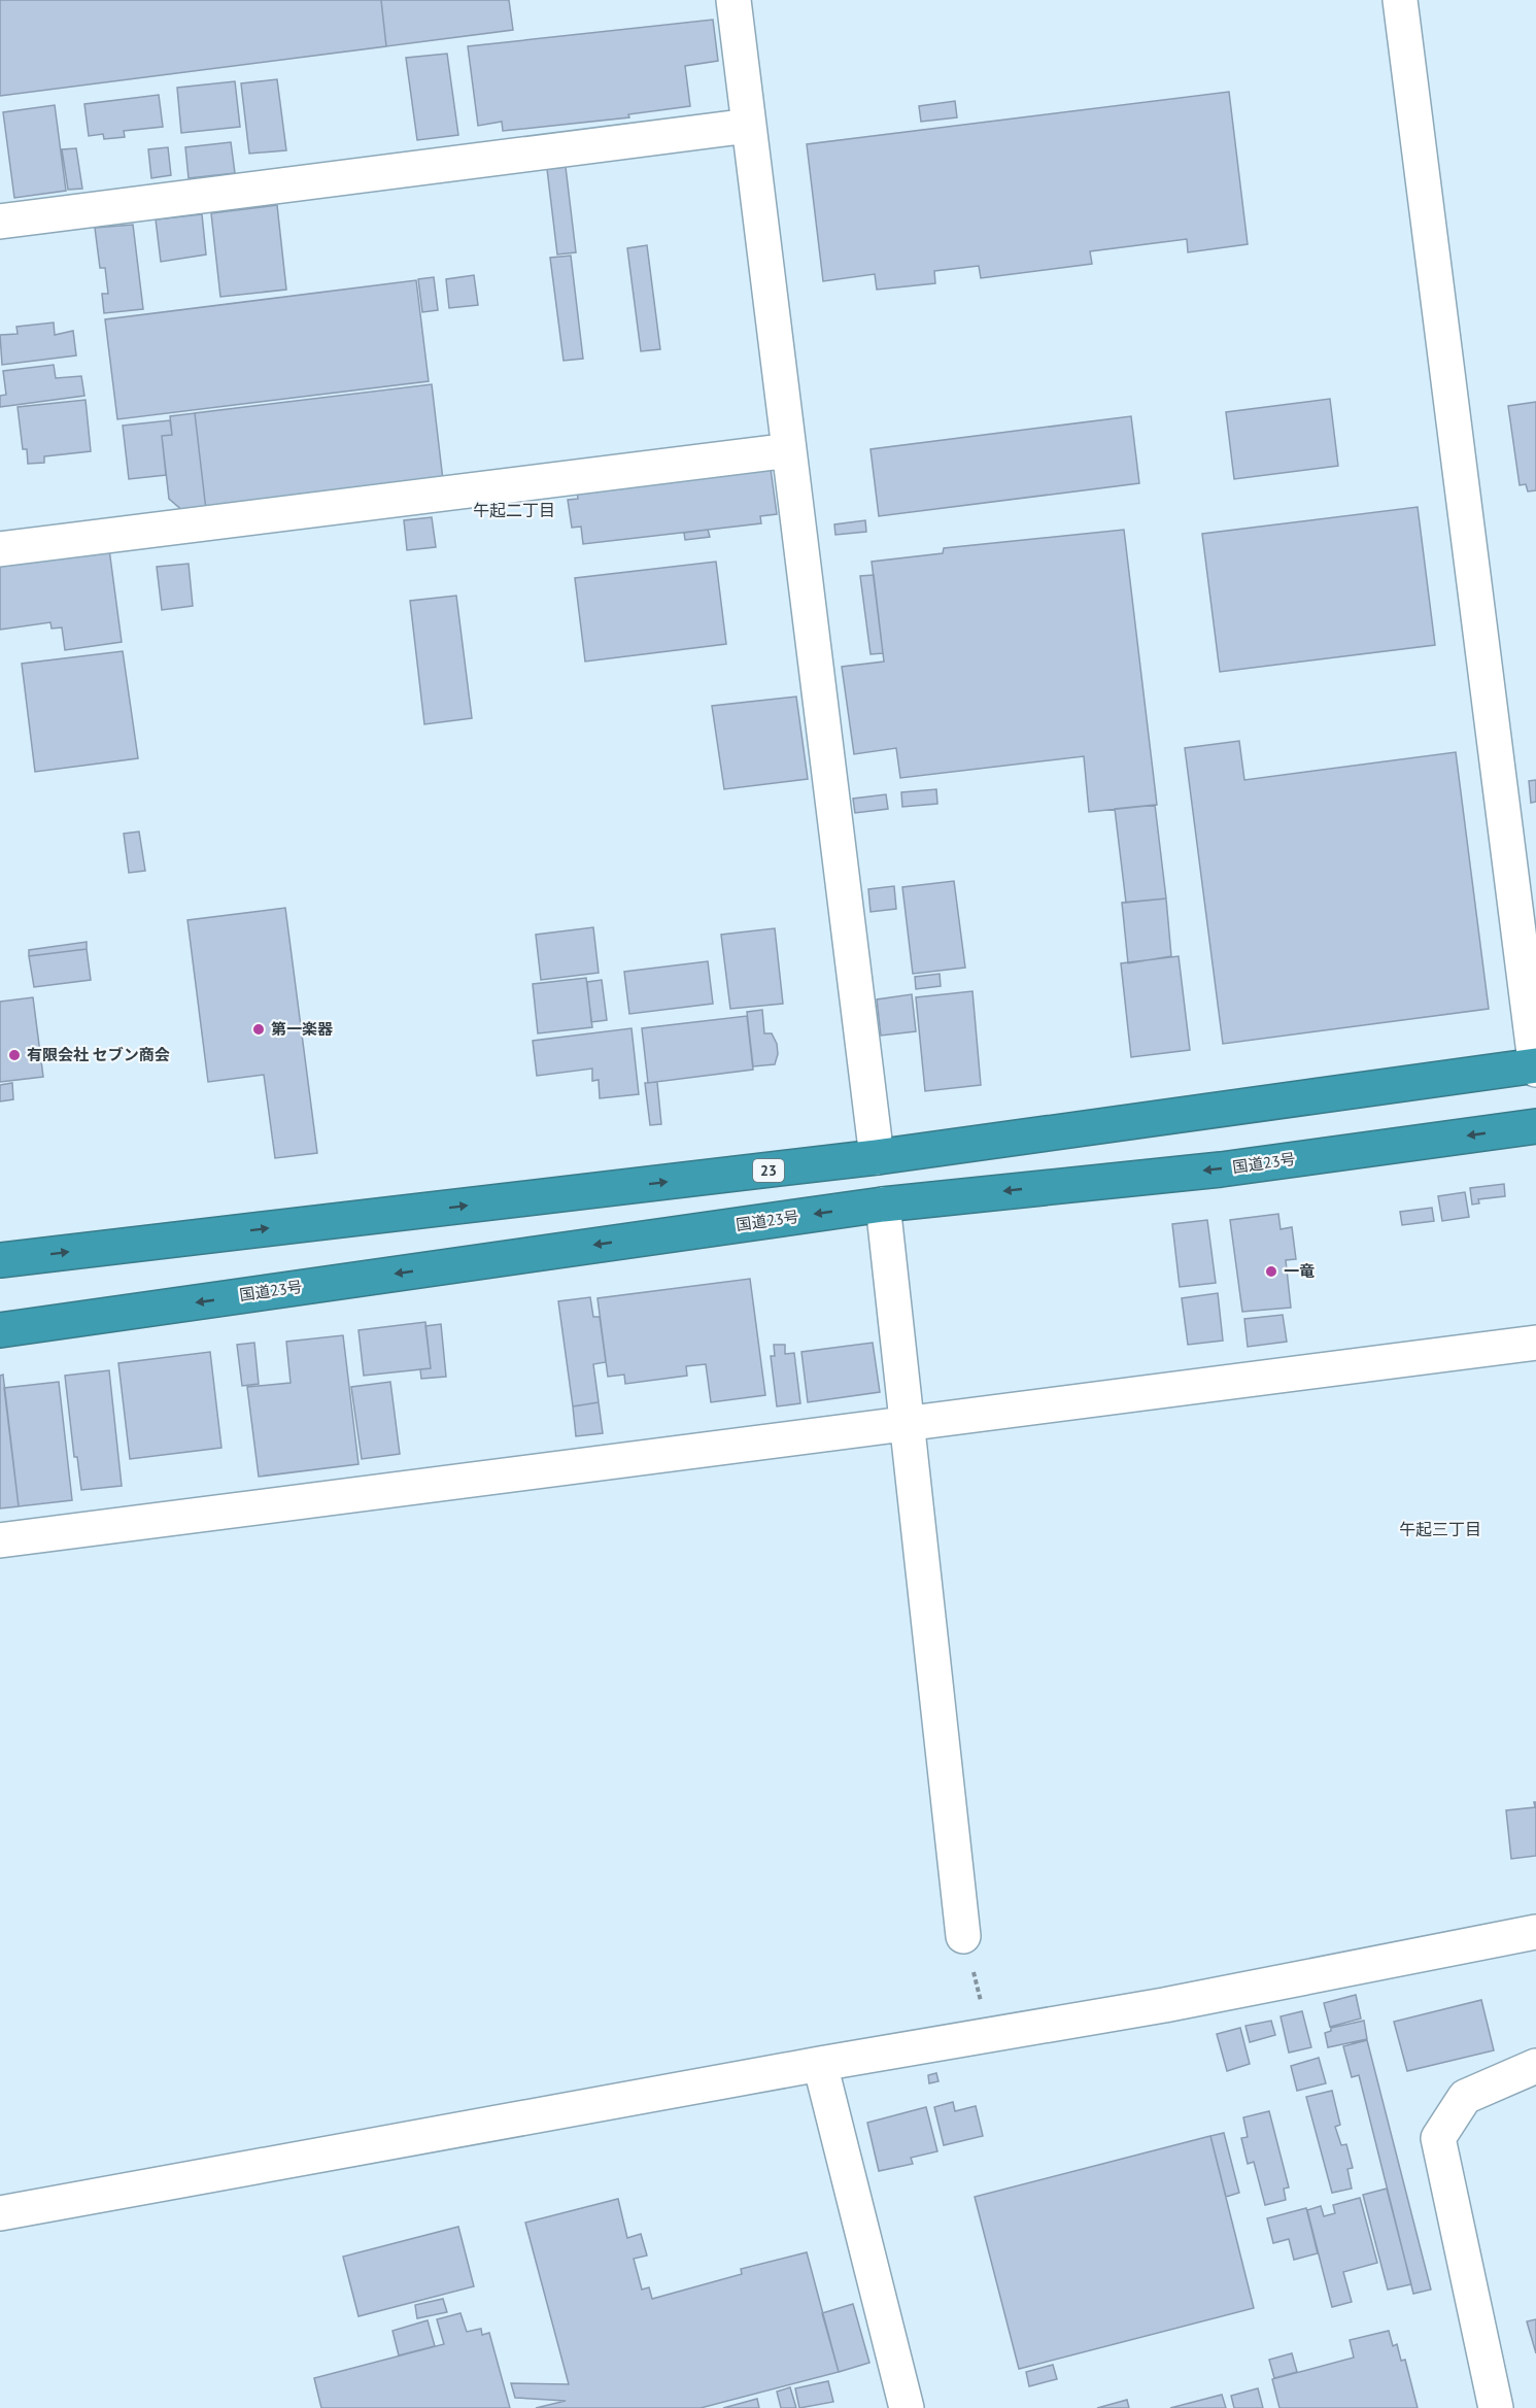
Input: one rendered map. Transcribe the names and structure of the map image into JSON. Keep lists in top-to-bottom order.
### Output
{
  "streets": {
    "highway": ["国道23号", "23"]
  },
  "districts": ["午起二丁目", "午起三丁目"],
  "places": ["第一楽器", "有限会社 セブン商会", "一竜"]
}
